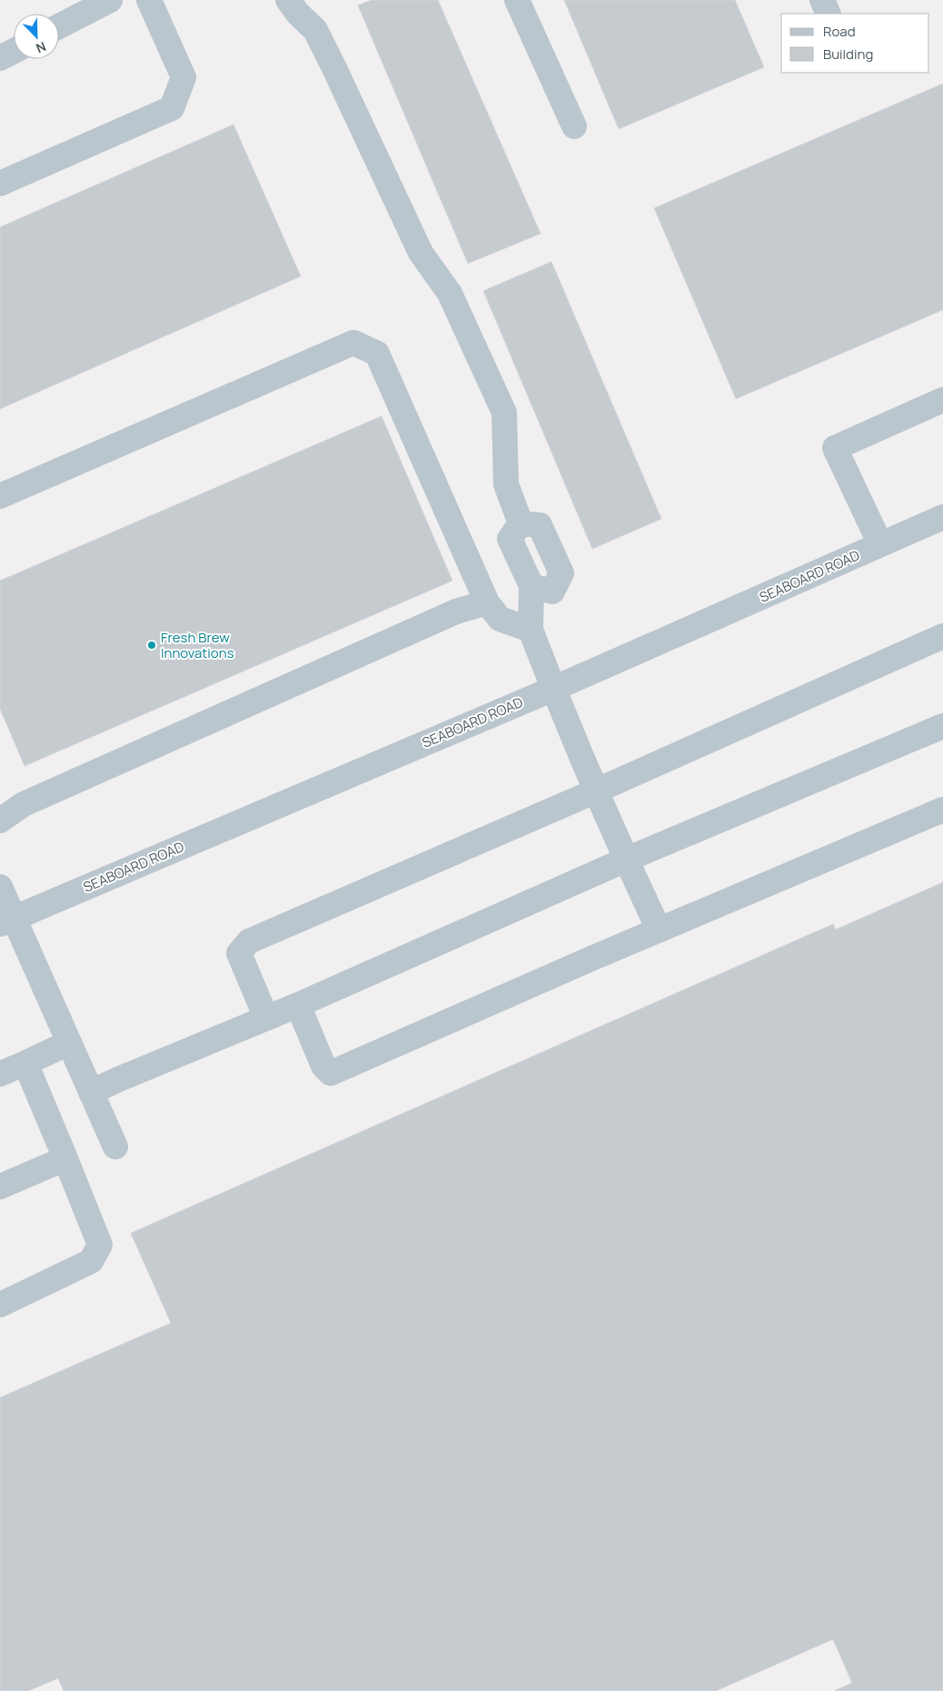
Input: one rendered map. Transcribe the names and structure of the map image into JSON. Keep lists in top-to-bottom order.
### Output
{
  "streets": {
    "street": ["SEABOARD ROAD"]
  },
  "places": ["Fresh Brew Innovations"],
  "legend": ["Road", "Building"],
  "north": "bottom right"
}
